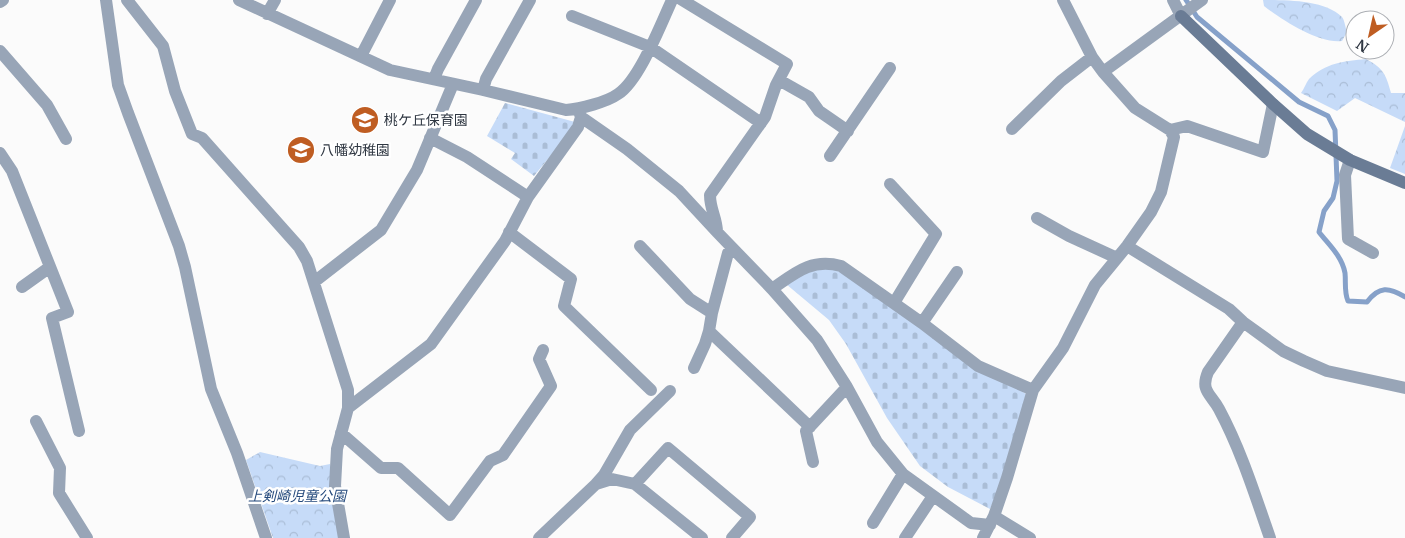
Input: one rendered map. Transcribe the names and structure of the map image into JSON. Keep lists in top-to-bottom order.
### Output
{
  "parks": ["上剣崎児童公園"],
  "places": {
    "school or university": ["桃ケ丘保育園", "八幡幼稚園"]
  },
  "north": "bottom left"
}
